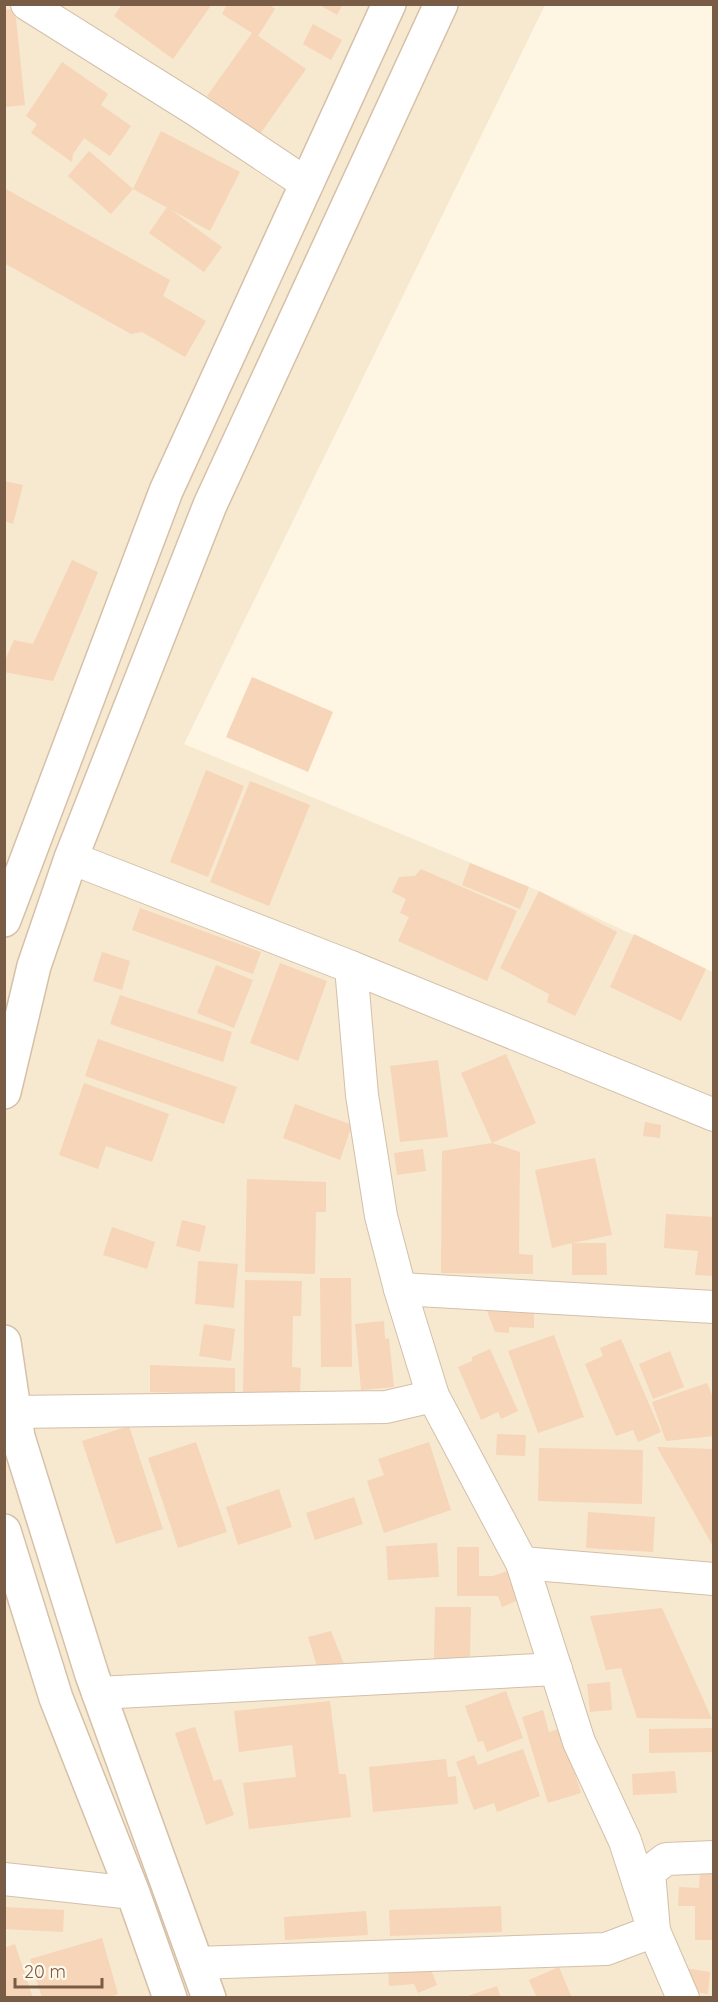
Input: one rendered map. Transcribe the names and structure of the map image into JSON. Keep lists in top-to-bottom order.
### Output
{
  "scale_bar": "20 m"
}
